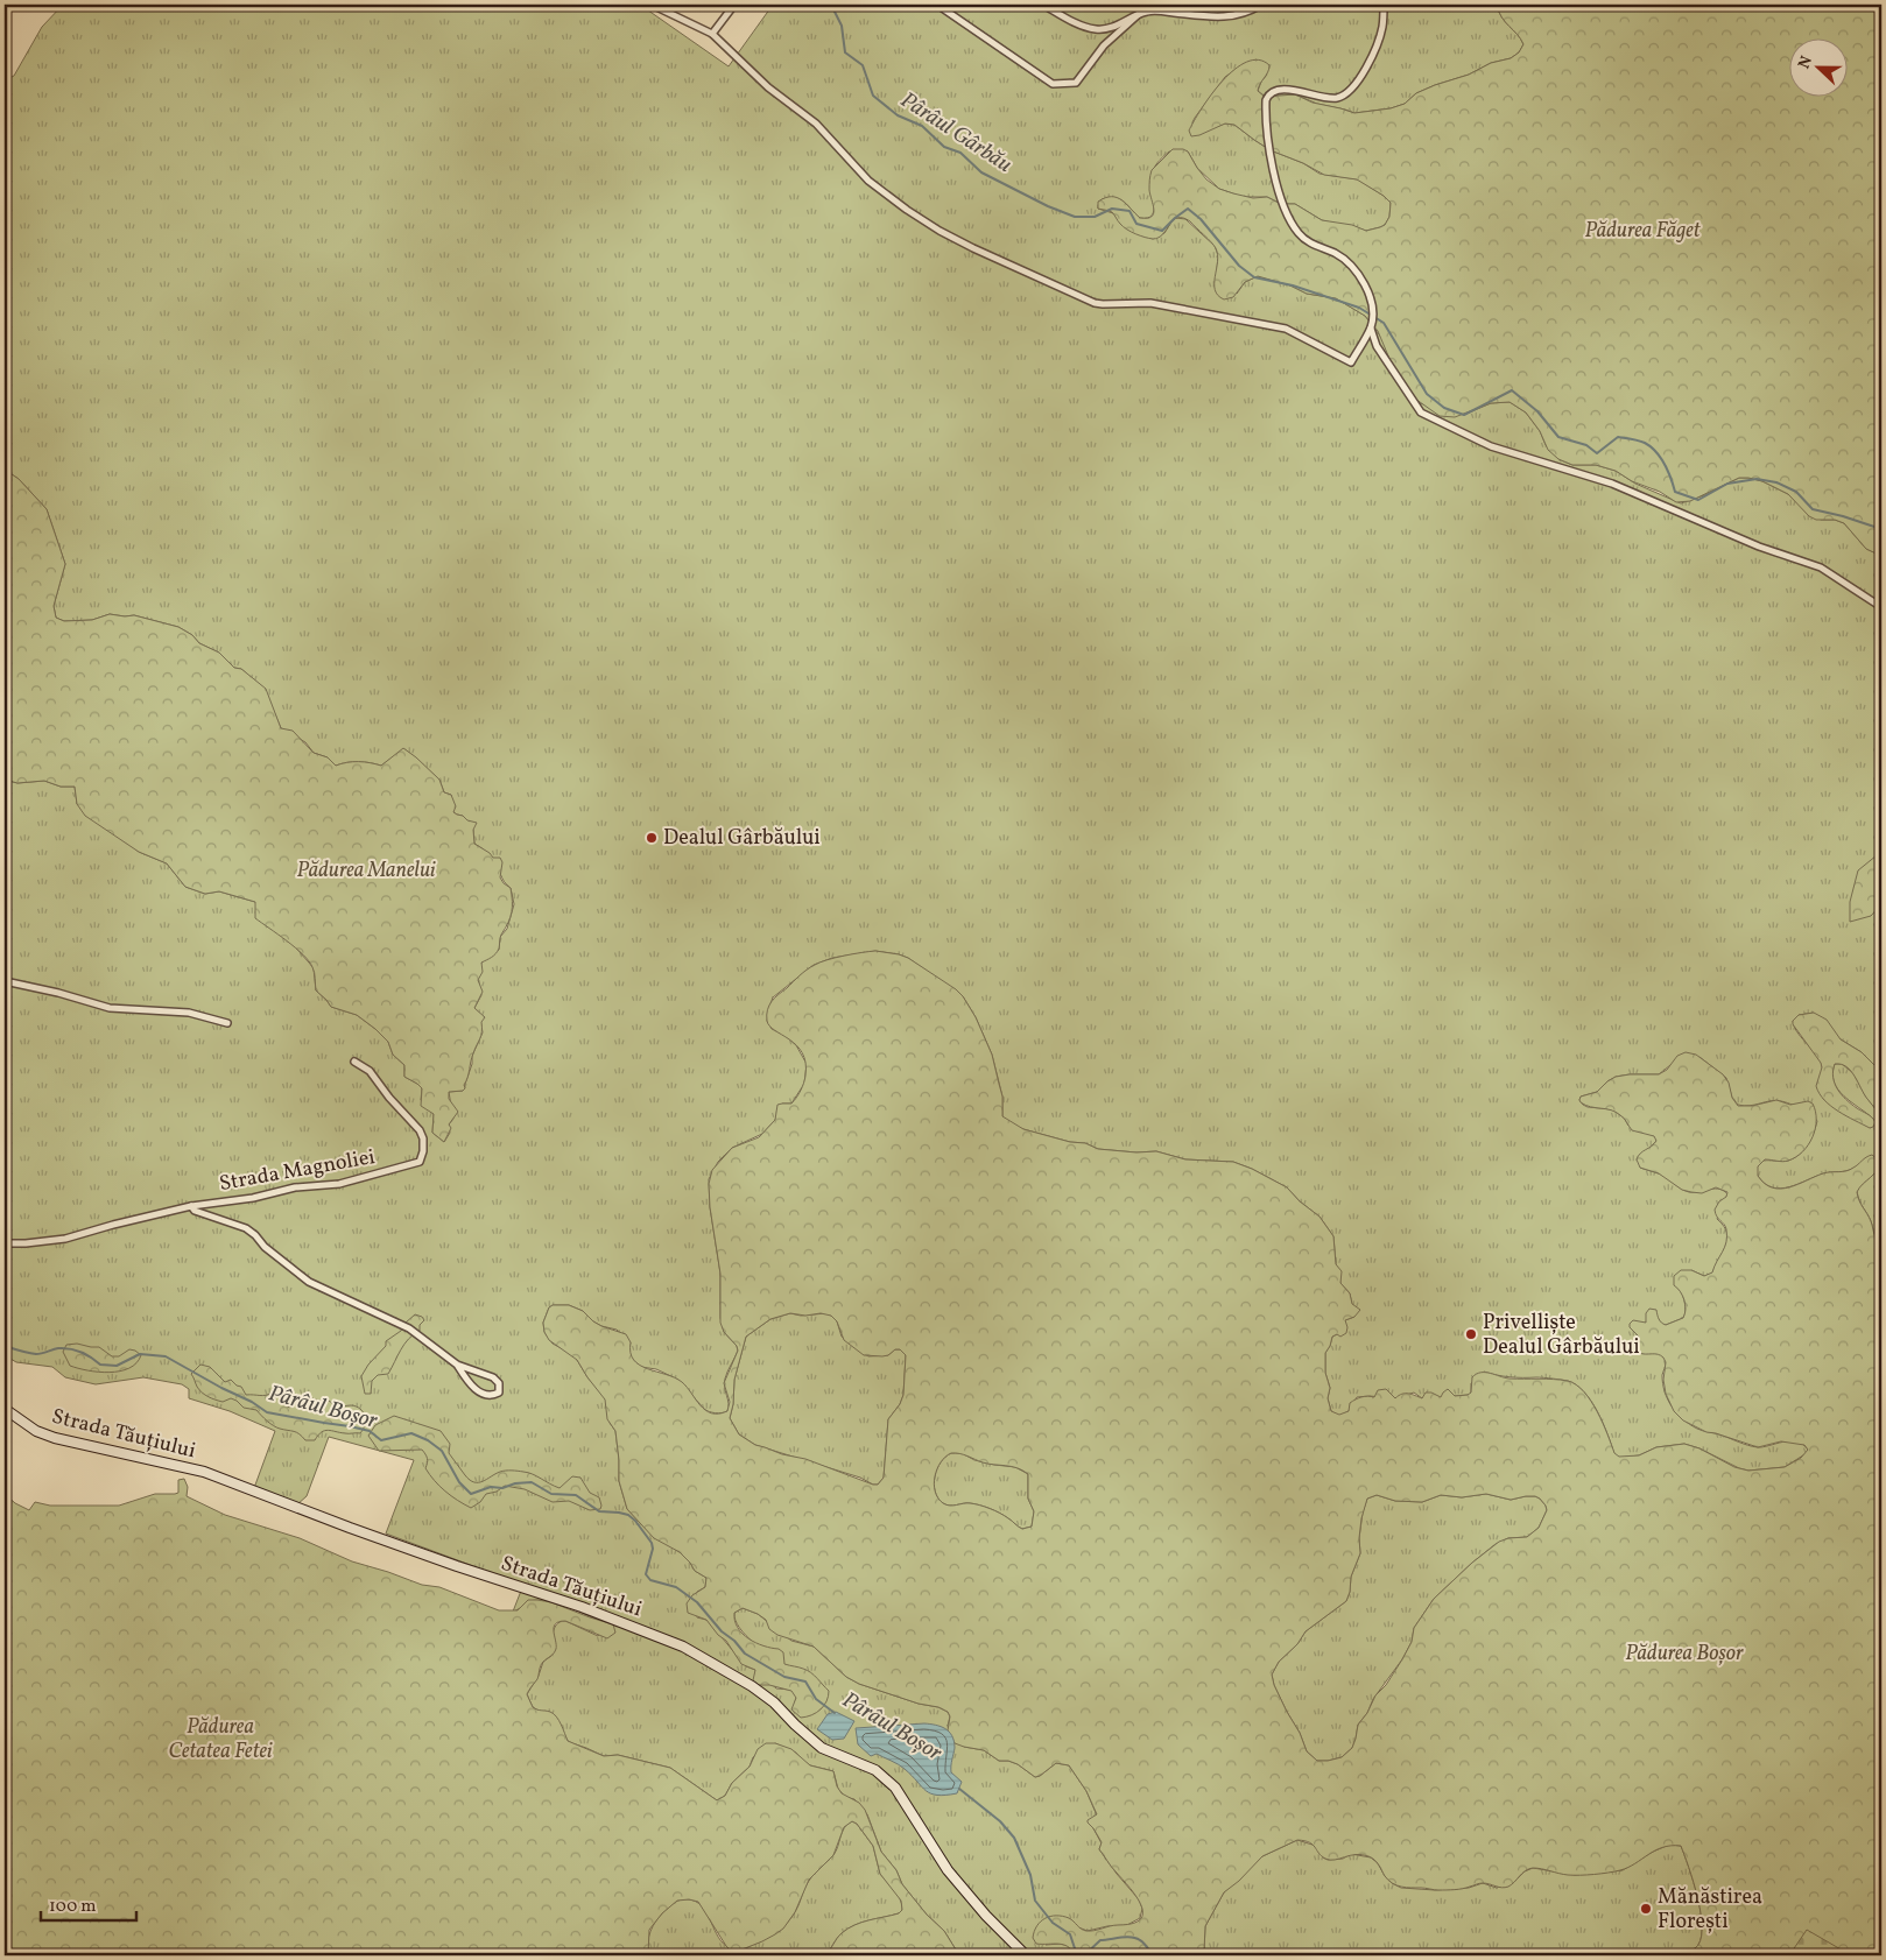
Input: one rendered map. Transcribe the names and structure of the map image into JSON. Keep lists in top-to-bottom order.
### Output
{
  "streets": {
    "main road": ["Strada Tăuțiului"],
    "street": ["Strada Magnoliei"]
  },
  "water": ["Pârâul Gârbău", "Pârâul Boșor"],
  "parks": [
    "Pădurea Făget",
    "Pădurea Manelui",
    "Pădurea Boșor",
    "Pădurea Cetatea Fetei"
  ],
  "places": ["Dealul Gârbăului", "Privelliște Dealul Gârbăului", "Mănăstirea Florești"],
  "scale_bar": "100 m",
  "north": "left"
}
